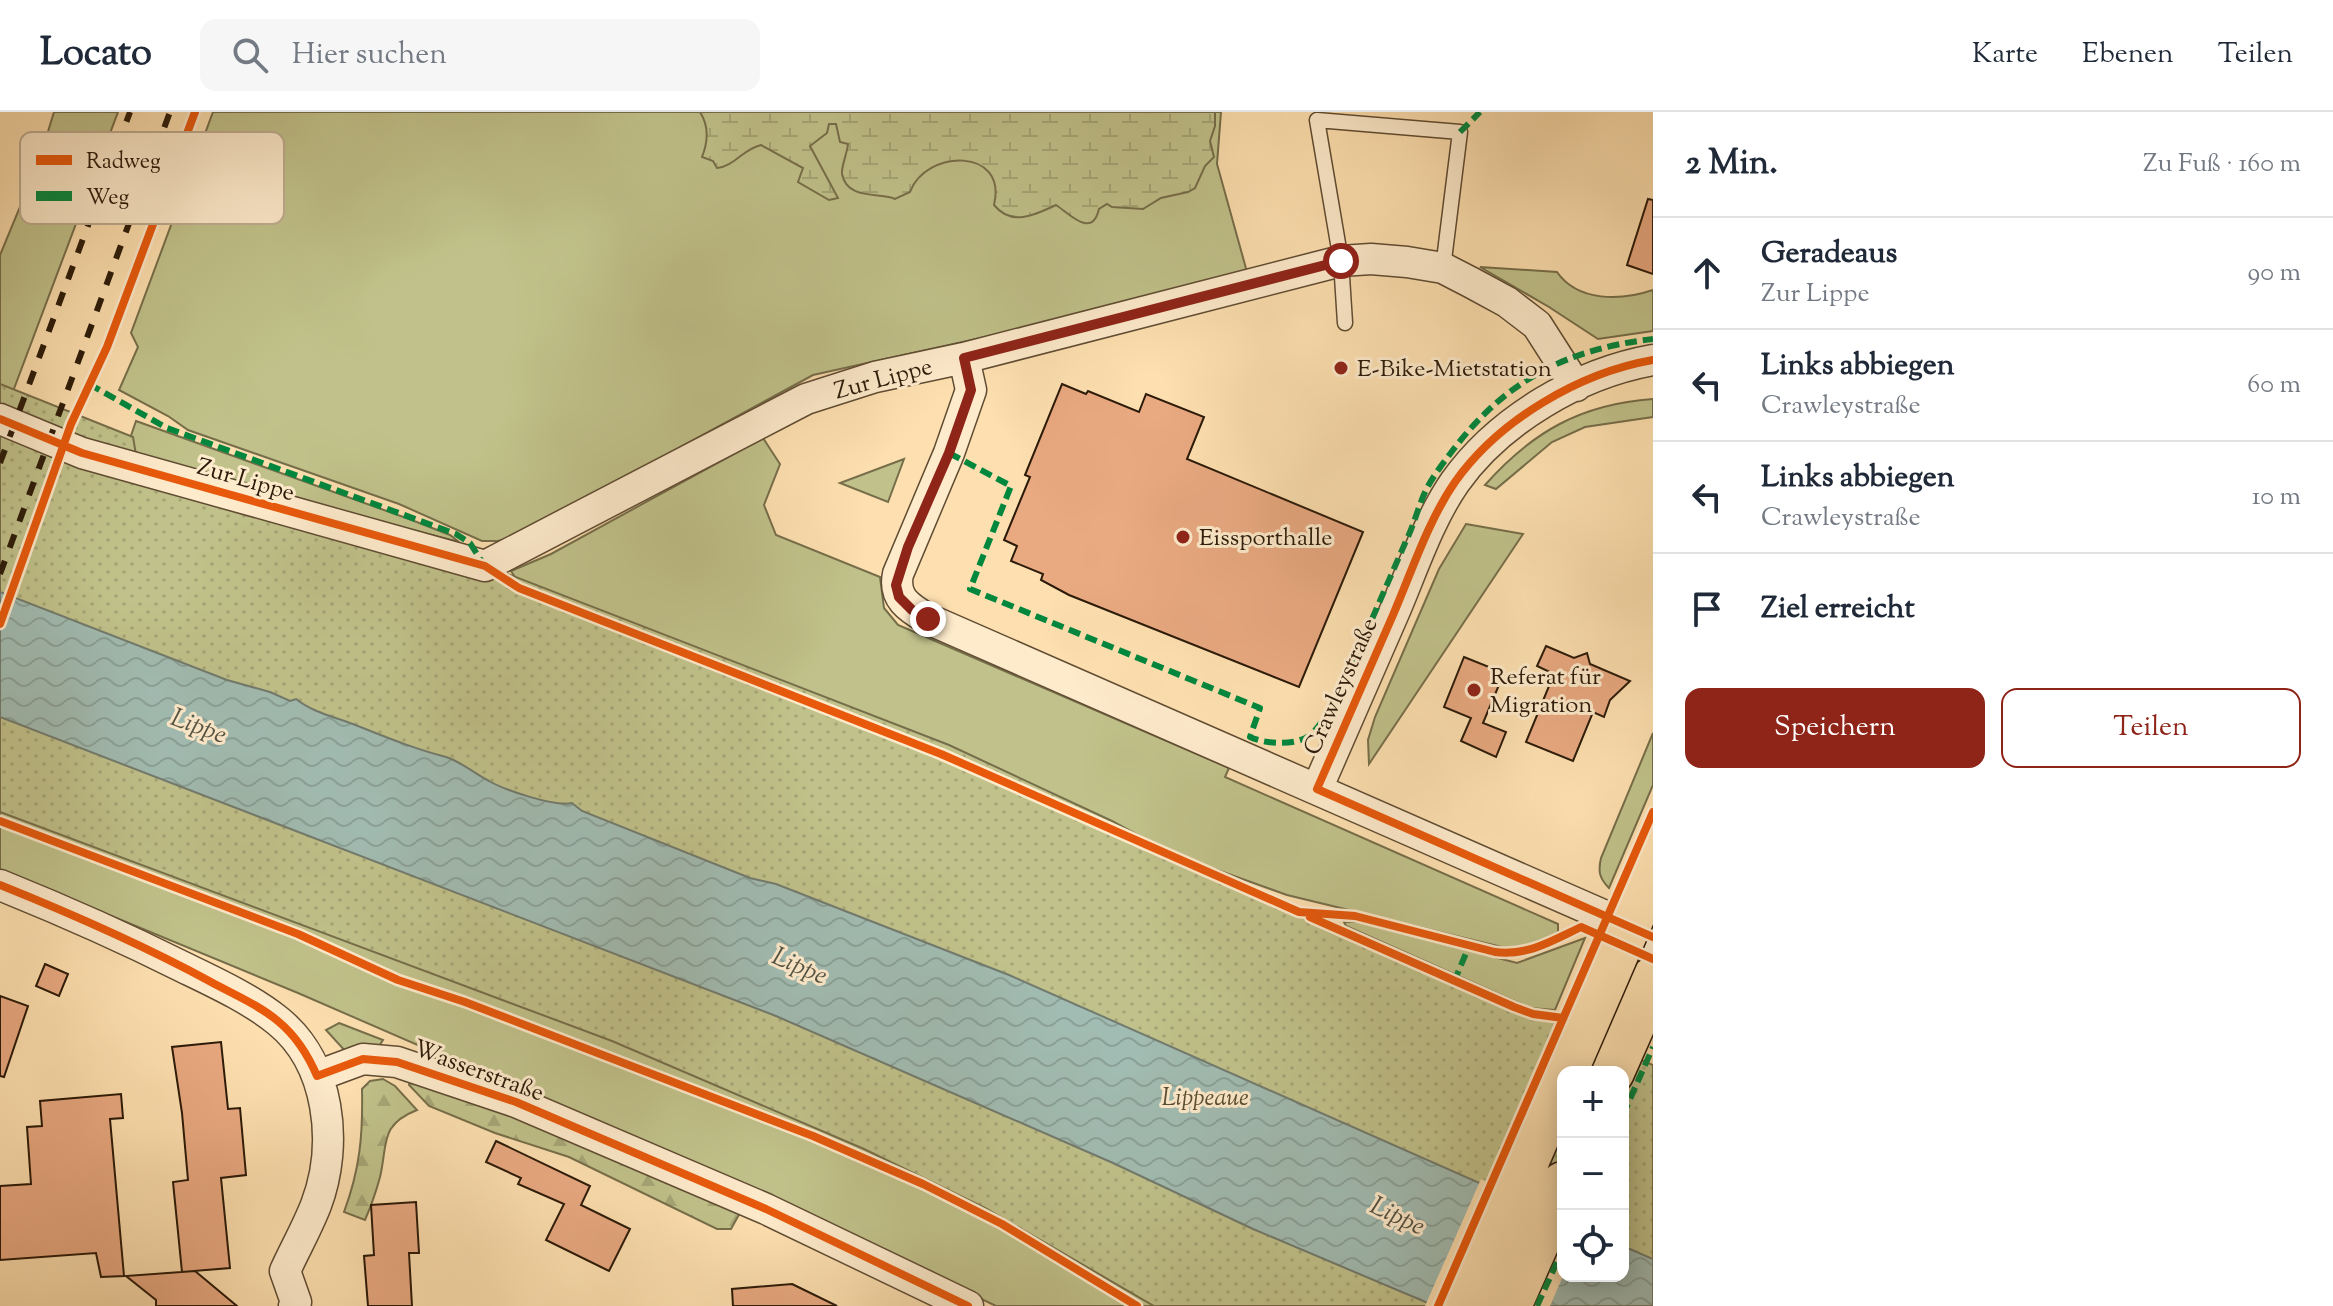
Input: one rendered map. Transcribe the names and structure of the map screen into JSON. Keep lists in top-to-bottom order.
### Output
{
  "streets": {
    "street": ["Zur Lippe", "Crawleystraße", "Wasserstraße"]
  },
  "crossings": [
    ["Zur Lippe", "Crawleystraße"]
  ],
  "water": ["Lippe"],
  "parks": ["Lippeaue"],
  "places": ["E-Bike-Mietstation", "Eissporthalle", "Referat für Migration"],
  "legend": ["Radweg", "Weg"],
  "page": {
    "header": "Locato",
    "search": "Hier suchen",
    "nav": ["Karte", "Ebenen", "Teilen"],
    "heading": ["2 Min.", "Zu Fuß · 160 m"],
    "list": [
      ["Geradeaus", "Zur Lippe", "90 m"],
      ["Links abbiegen", "Crawleystraße", "60 m"],
      ["Links abbiegen", "Crawleystraße", "10 m"],
      "Ziel erreicht"
    ],
    "buttons": ["Speichern", "Teilen"],
    "map_buttons": ["+", "−"]
  }
}
